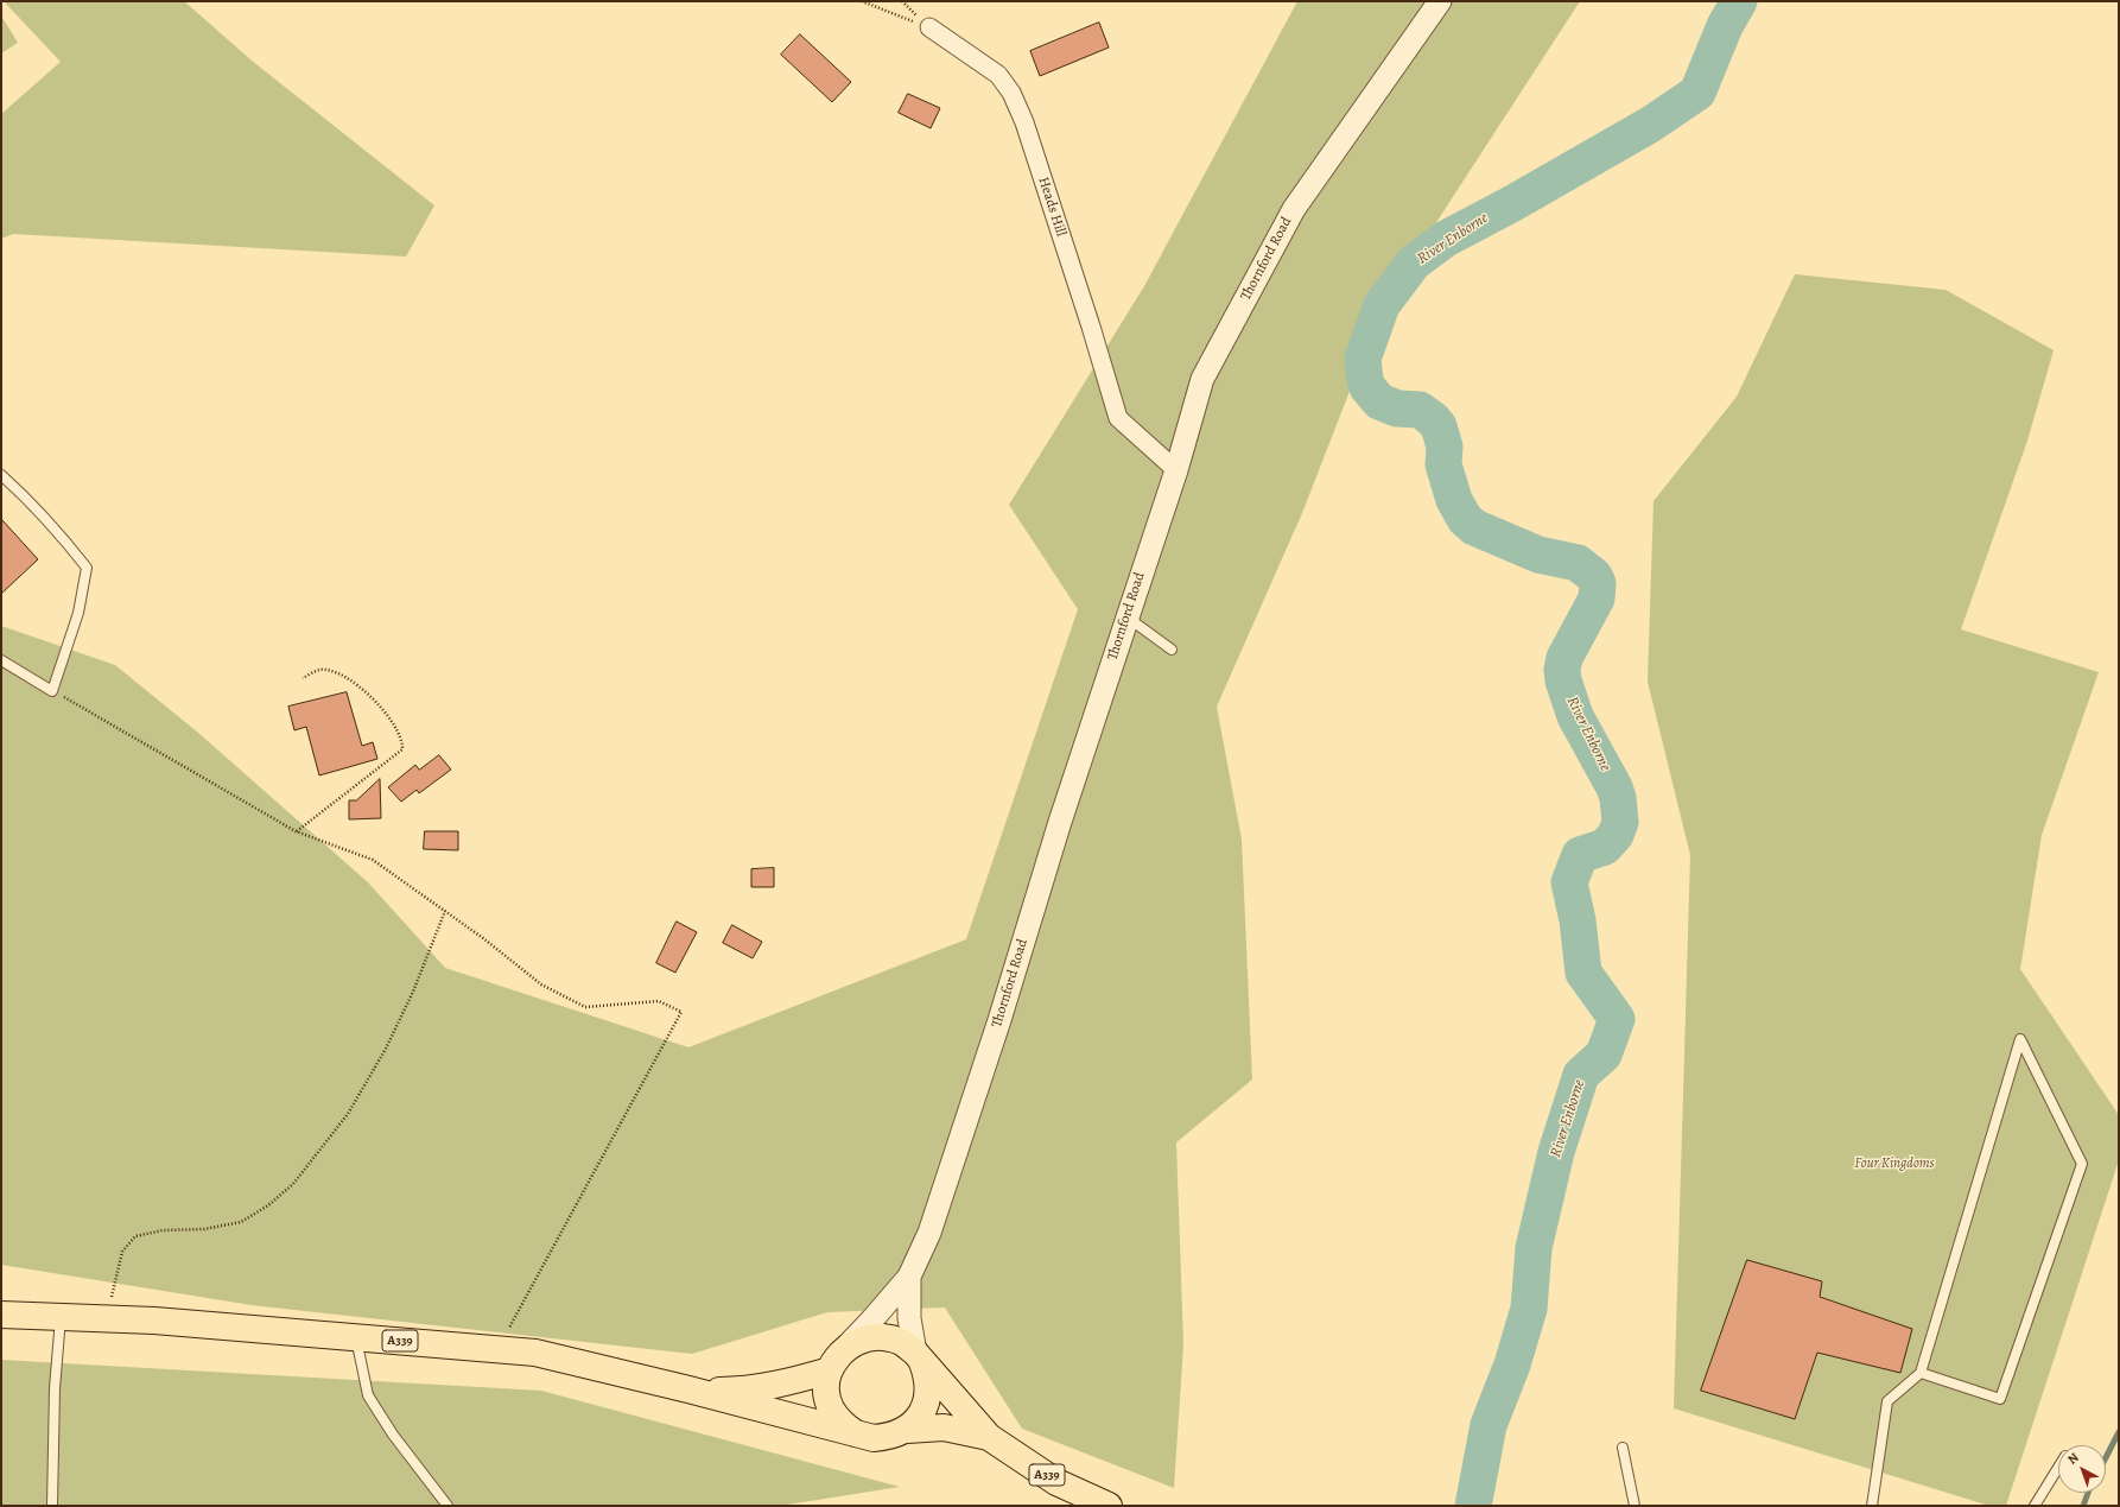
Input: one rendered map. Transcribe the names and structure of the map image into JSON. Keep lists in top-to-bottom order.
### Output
{
  "streets": {
    "highway": ["A339"],
    "street": ["Heads Hill", "Thornford Road"]
  },
  "crossings": [
    ["Heads Hill", "Thornford Road"],
    ["Thornford Road", "A339"]
  ],
  "water": ["River Enborne"],
  "parks": ["Four Kingdoms"],
  "north": "top left"
}
